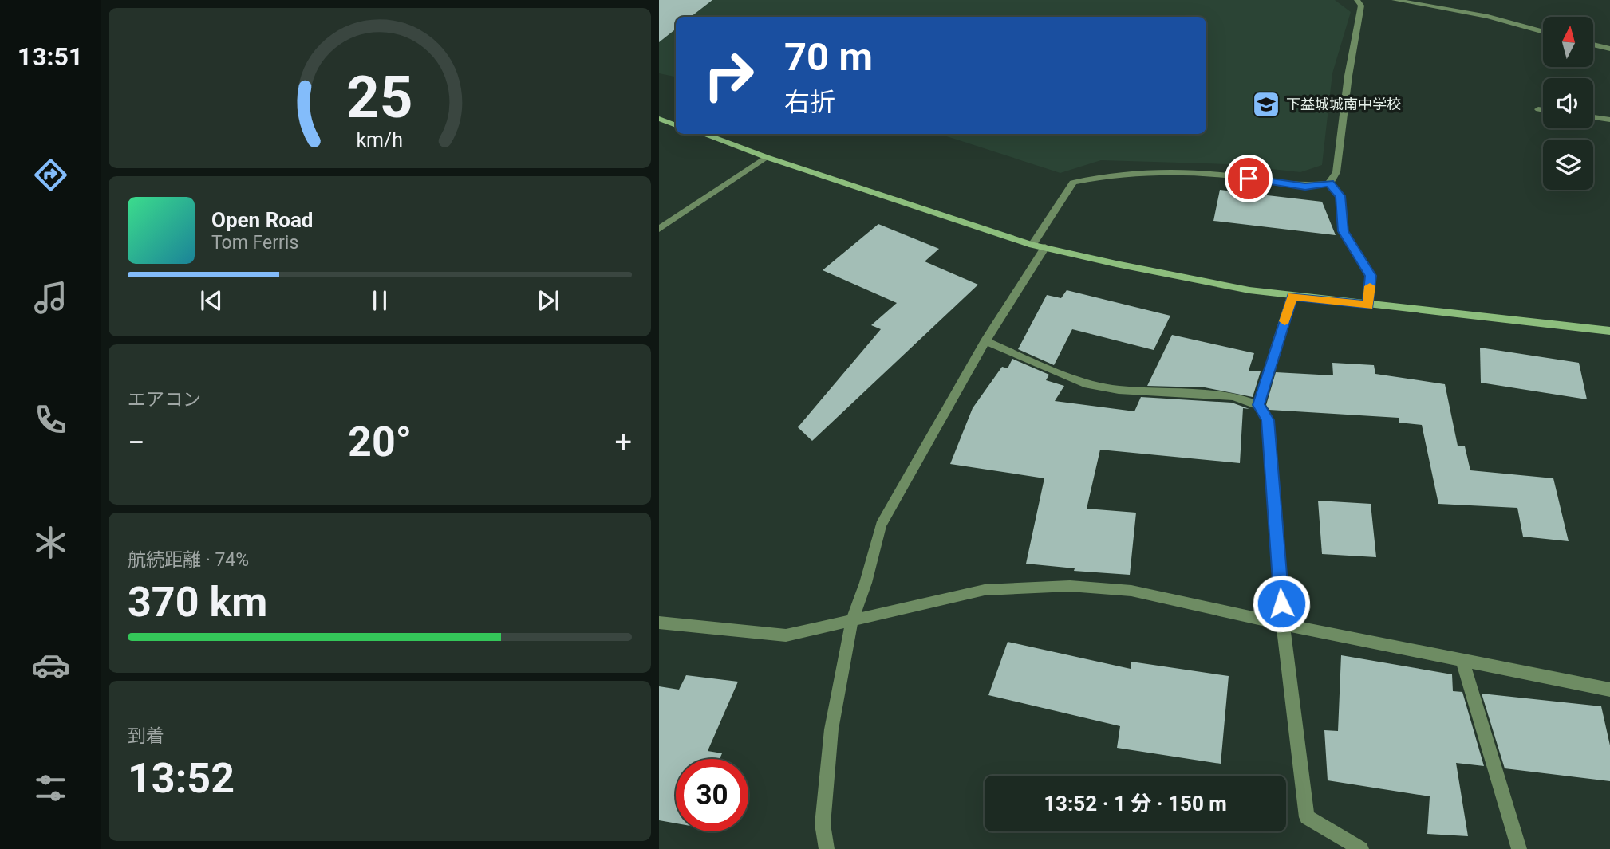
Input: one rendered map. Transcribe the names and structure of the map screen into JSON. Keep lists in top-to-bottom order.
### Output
{
  "places": {
    "school or university": ["下益城城南中学校"]
  },
  "north": "top",
  "page": {
    "tabs": "13:51",
    "turn": ["70 m", "右折"],
    "song": ["Open Road", "Tom Ferris"],
    "tile": [
      "エアコン",
      ["航続距離 · 74%", "370 km"],
      ["到着", "13:52"]
    ],
    "heat": ["−", "20°", "+"],
    "limit": "30",
    "trip": "13:52 · 1 分 · 150 m",
    "gauge": ["25", "km/h"]
  }
}
